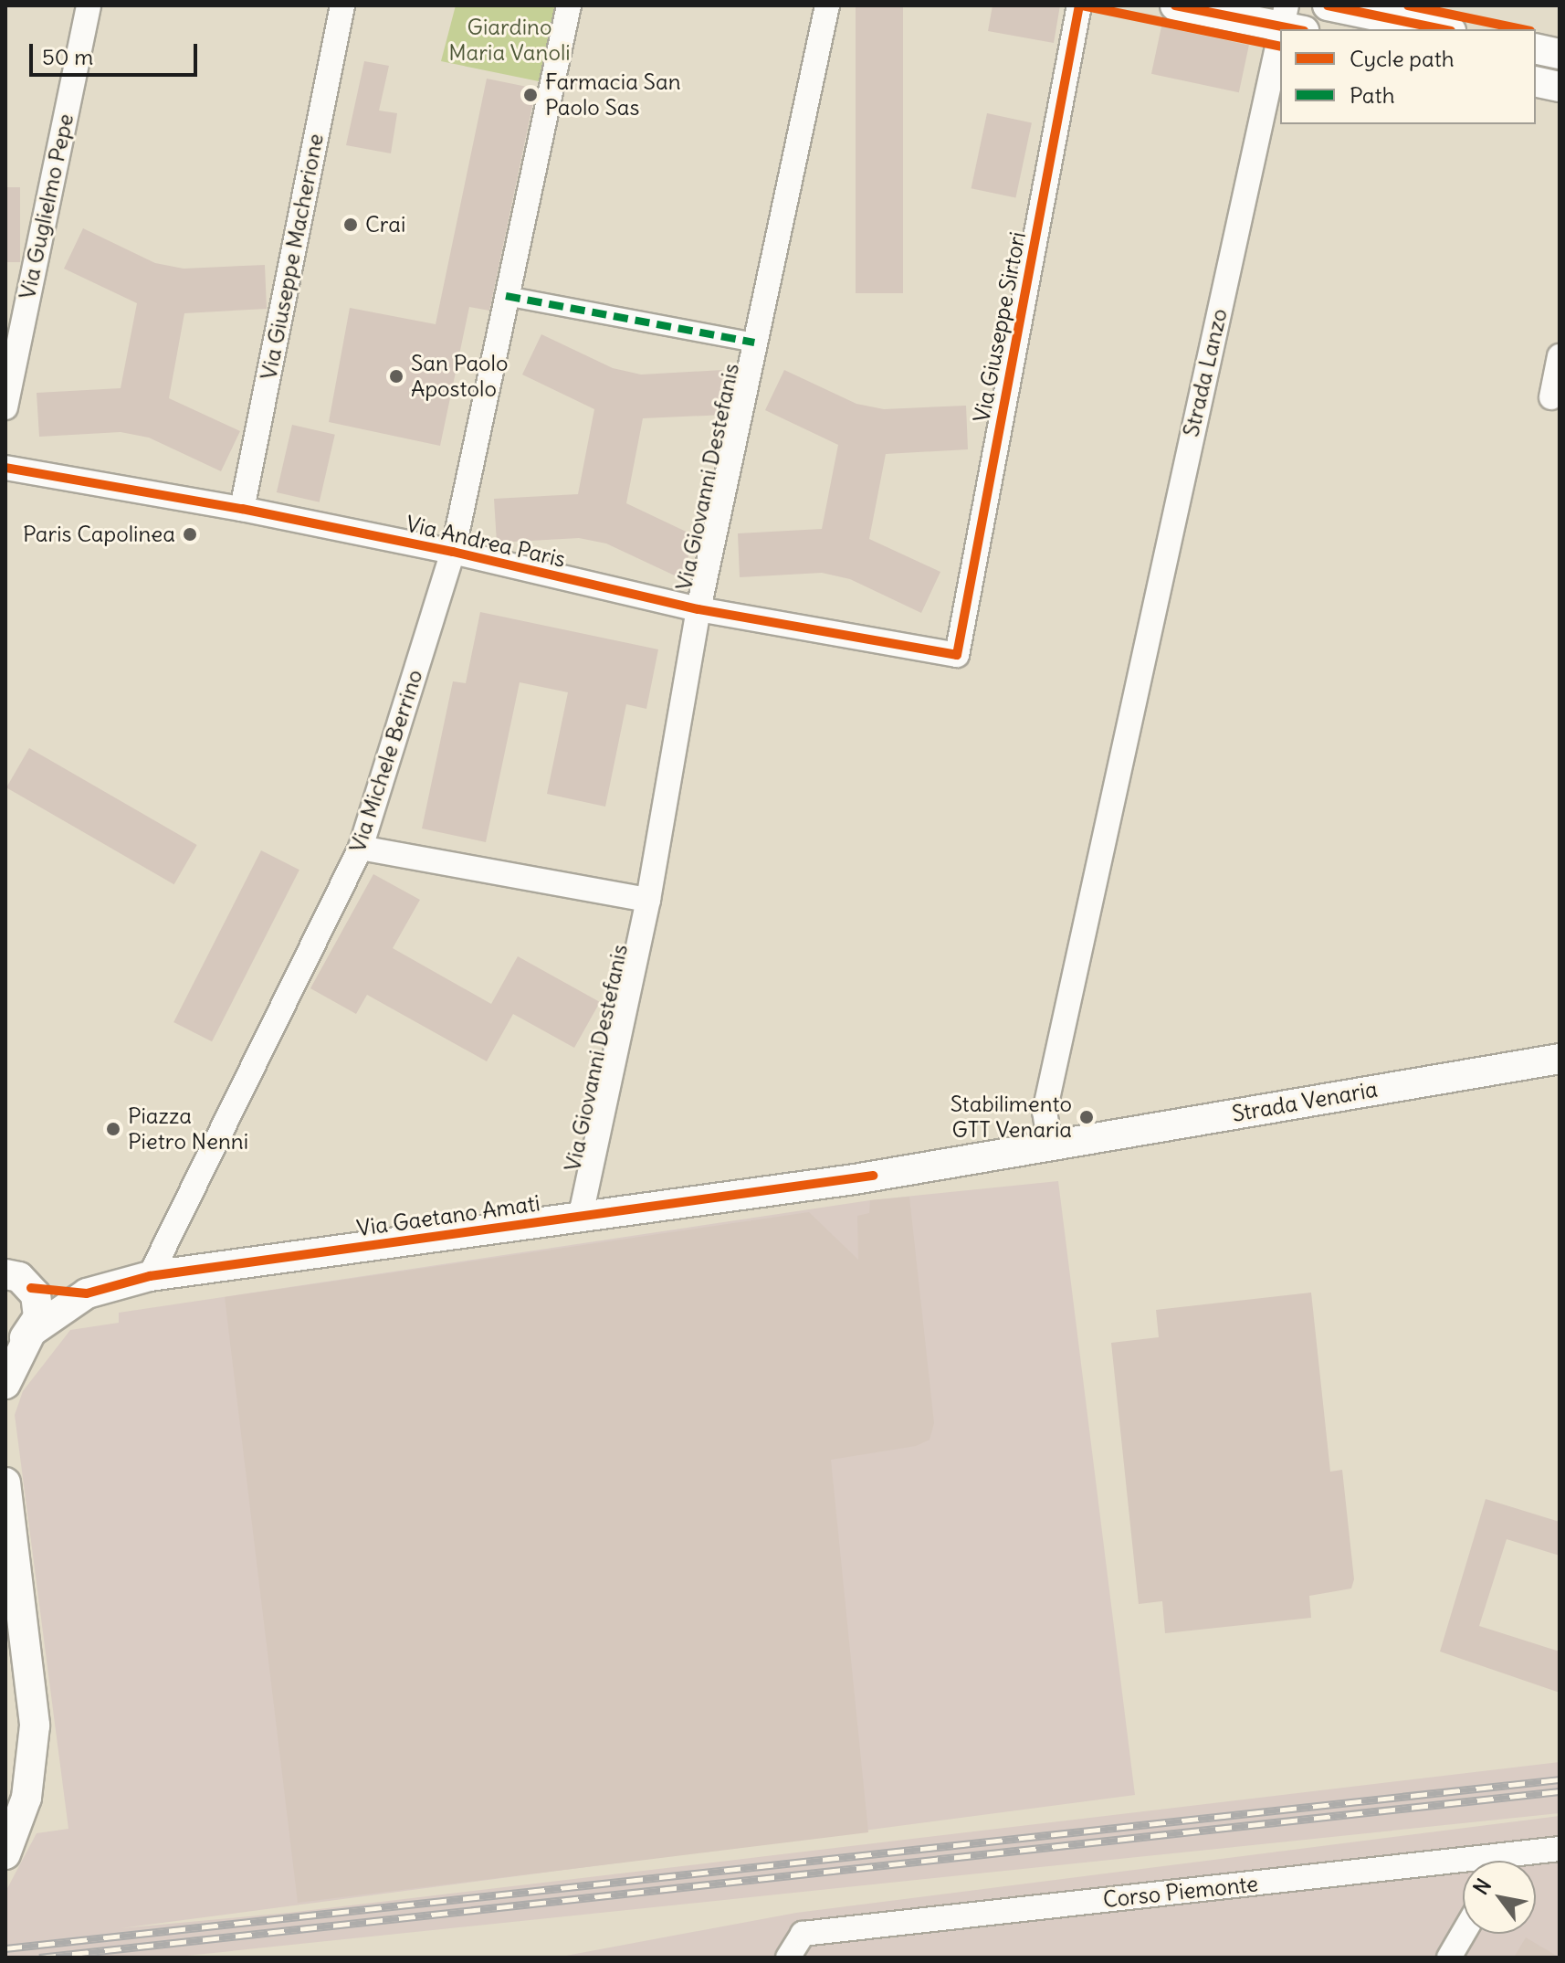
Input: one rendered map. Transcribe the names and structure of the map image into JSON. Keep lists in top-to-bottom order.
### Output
{
  "streets": {
    "street": [
      "Via Guglielmo Pepe",
      "Via Giuseppe Macherione",
      "Via Giuseppe Sirtori",
      "Strada Lanzo",
      "Via Giovanni Destefanis",
      "Via Andrea Paris",
      "Via Michele Berrino",
      "Strada Venaria",
      "Via Gaetano Amati",
      "Corso Piemonte"
    ]
  },
  "crossings": [
    ["Via Giuseppe Macherione", "Via Andrea Paris"],
    ["Via Giuseppe Sirtori", "Via Andrea Paris"],
    ["Strada Lanzo", "Strada Venaria"],
    ["Via Giovanni Destefanis", "Via Andrea Paris"],
    ["Via Giovanni Destefanis", "Via Gaetano Amati"],
    ["Via Andrea Paris", "Via Michele Berrino"],
    ["Via Michele Berrino", "Via Gaetano Amati"],
    ["Strada Venaria", "Via Gaetano Amati"]
  ],
  "parks": ["Giardino Maria Vanoli"],
  "places": [
    "Farmacia San Paolo Sas",
    "Crai",
    "San Paolo Apostolo",
    "Paris Capolinea",
    "Stabilimento GTT Venaria",
    "Piazza Pietro Nenni"
  ],
  "legend": ["Cycle path", "Path"],
  "scale_bar": "50 m",
  "north": "top left"
}
